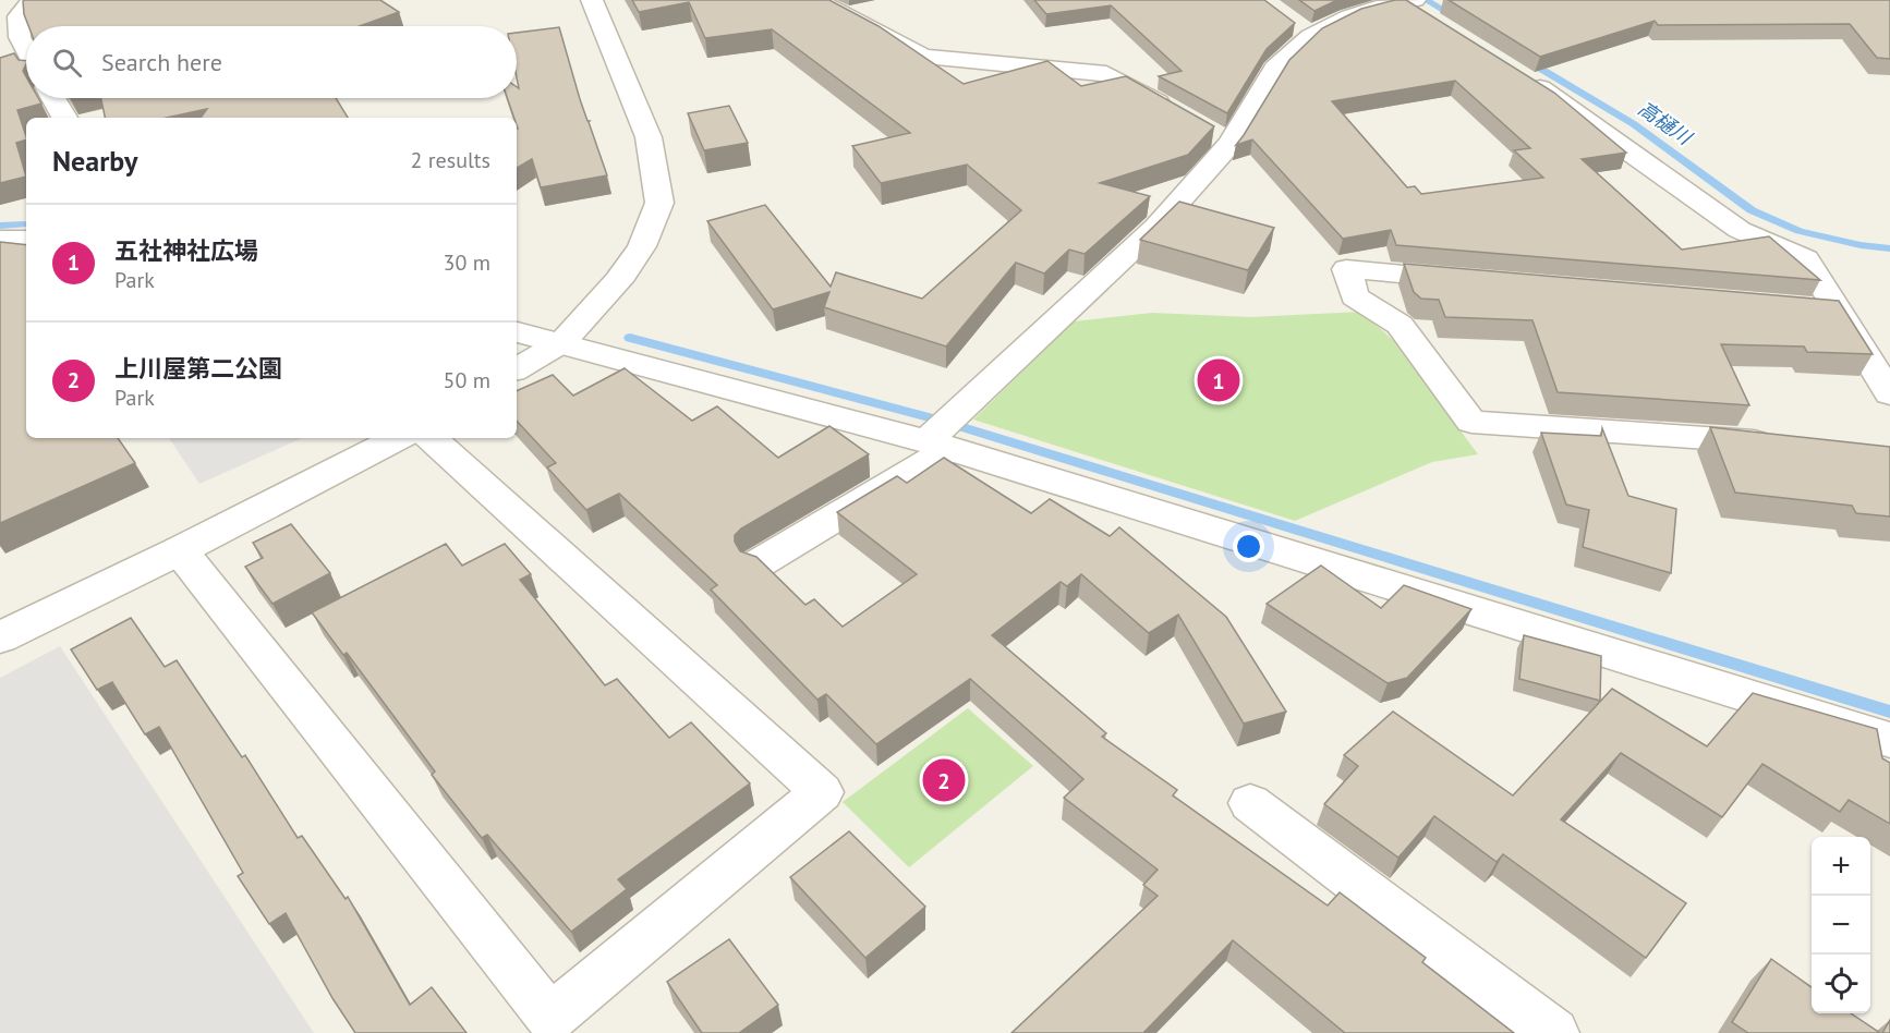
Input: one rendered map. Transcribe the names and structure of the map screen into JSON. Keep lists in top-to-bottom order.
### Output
{
  "water": ["高樋川"],
  "page": {
    "search": "Search here",
    "heading": ["Nearby", "2 results"],
    "list": [
      {
        "mark": "1",
        "name": "五社神社広場",
        "note": "Park",
        "value": "30 m"
      },
      {
        "mark": "2",
        "name": "上川屋第二公園",
        "note": "Park",
        "value": "50 m"
      }
    ],
    "pins": ["1", "2"],
    "map_buttons": ["+", "−"]
  }
}
